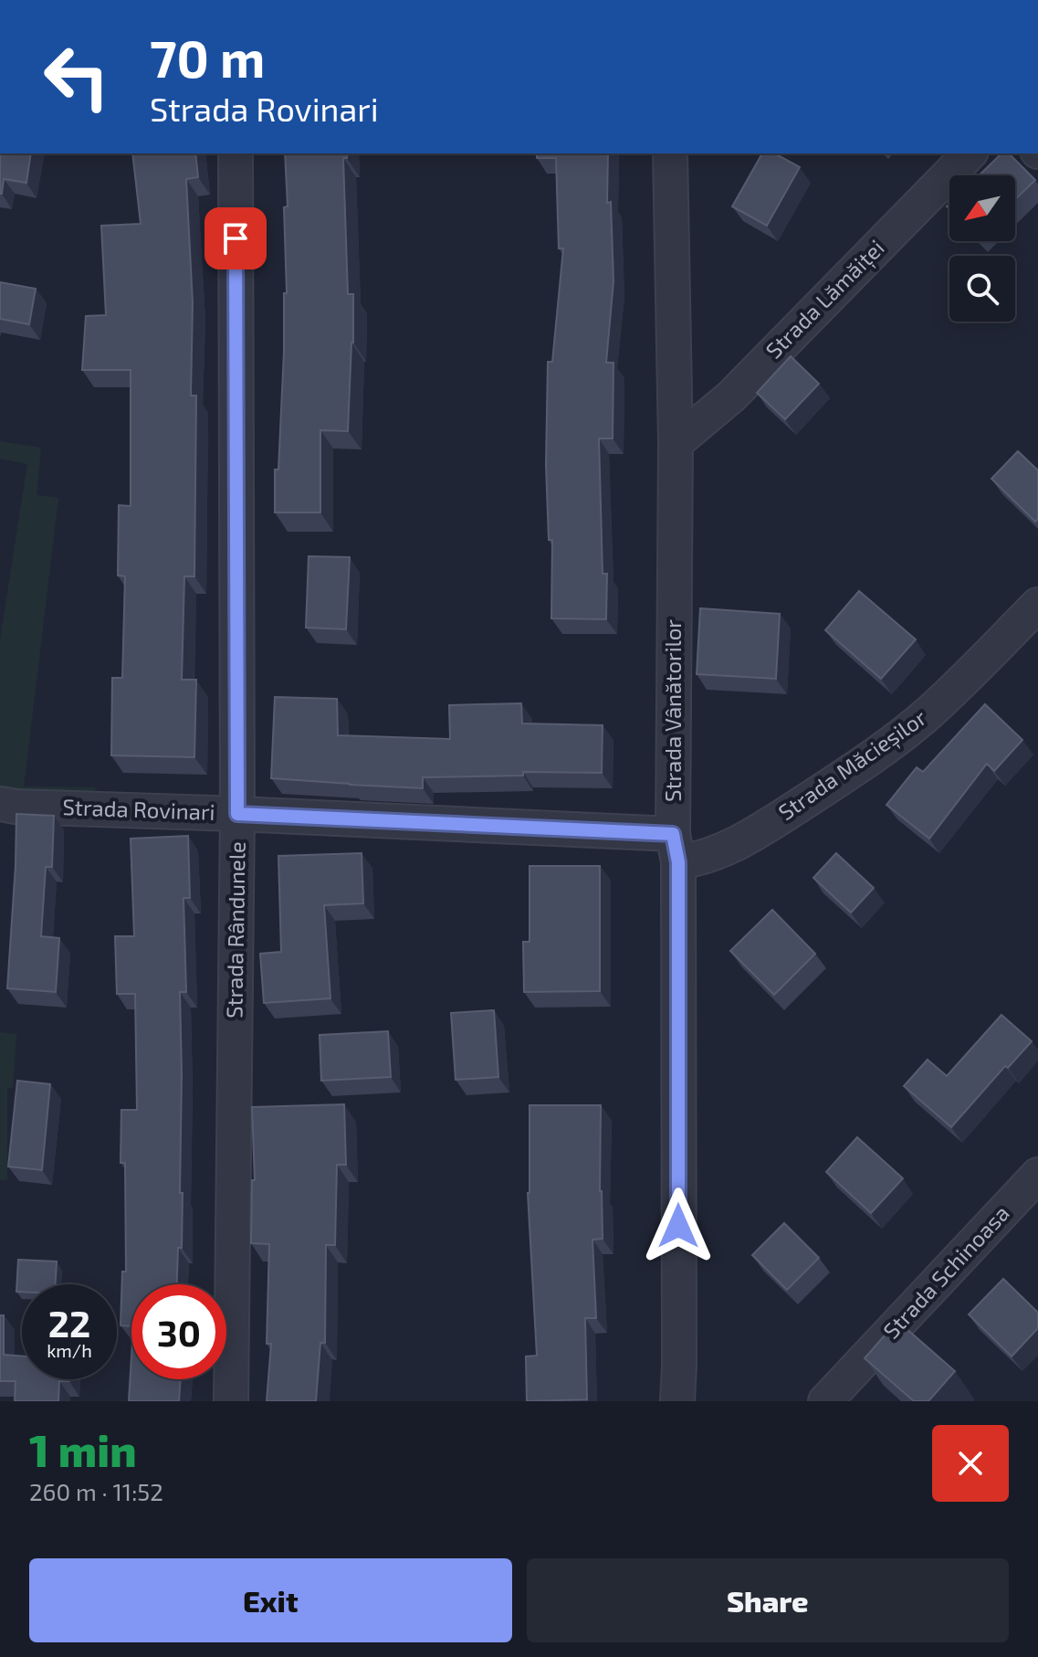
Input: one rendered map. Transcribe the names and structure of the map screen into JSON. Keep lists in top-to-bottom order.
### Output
{
  "streets": {
    "street": [
      "Strada Lămăiței",
      "Strada Vânătorilor",
      "Strada Măcieșilor",
      "Strada Rovinari",
      "Strada Rândunele",
      "Strada Schinoasa"
    ]
  },
  "crossings": [
    ["Strada Lămăiței", "Strada Vânătorilor"],
    ["Strada Vânătorilor", "Strada Măcieșilor"],
    ["Strada Vânătorilor", "Strada Rovinari"],
    ["Strada Măcieșilor", "Strada Rovinari"],
    ["Strada Rovinari", "Strada Rândunele"]
  ],
  "north": "bottom left",
  "page": {
    "turn": ["70 m", "Strada Rovinari"],
    "speed": "22 km/h",
    "limit": "30",
    "heading": ["1 min", "260 m · 11:52"],
    "buttons": ["Exit", "Share"]
  }
}
